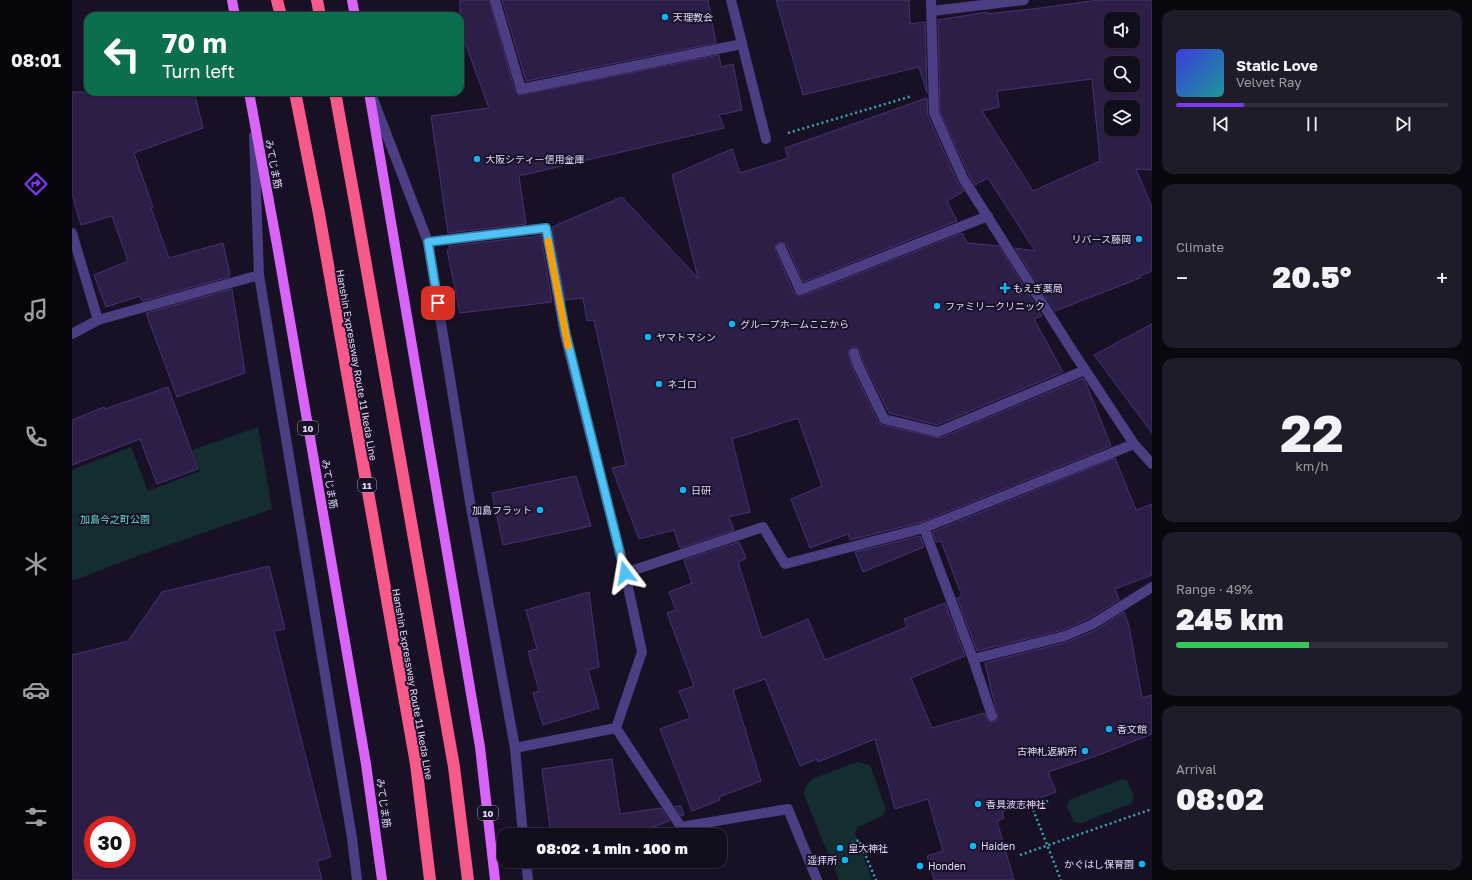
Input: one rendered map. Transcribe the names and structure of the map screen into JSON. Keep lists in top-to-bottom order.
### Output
{
  "streets": {
    "highway": ["Hanshin Expressway Route 11 Ikeda Line", "11"],
    "main road": ["みてじま筋", "10"]
  },
  "parks": ["加島今之町公園"],
  "places": {
    "other": [
      "天理教会",
      "大阪シティー信用金庫",
      "リバース藤岡",
      "ファミリークリニック",
      "グループホームここから",
      "ヤマトマシン",
      "ネゴロ",
      "日研",
      "加島フラット",
      "香文館",
      "古神札返納所",
      "香具波志神社",
      "Haiden",
      "皇大神社",
      "遥拝所",
      "かぐはし保育園",
      "Honden"
    ],
    "health": ["もえぎ薬局"]
  },
  "page": {
    "tabs": "08:01",
    "turn": ["70 m", "Turn left"],
    "song": ["Static Love", "Velvet Ray"],
    "tile": [
      "Climate",
      ["22", "km/h"],
      ["Range · 49%", "245 km"],
      ["Arrival", "08:02"]
    ],
    "heat": ["−", "20.5°", "+"],
    "limit": "30",
    "trip": "08:02 · 1 min · 100 m"
  }
}
